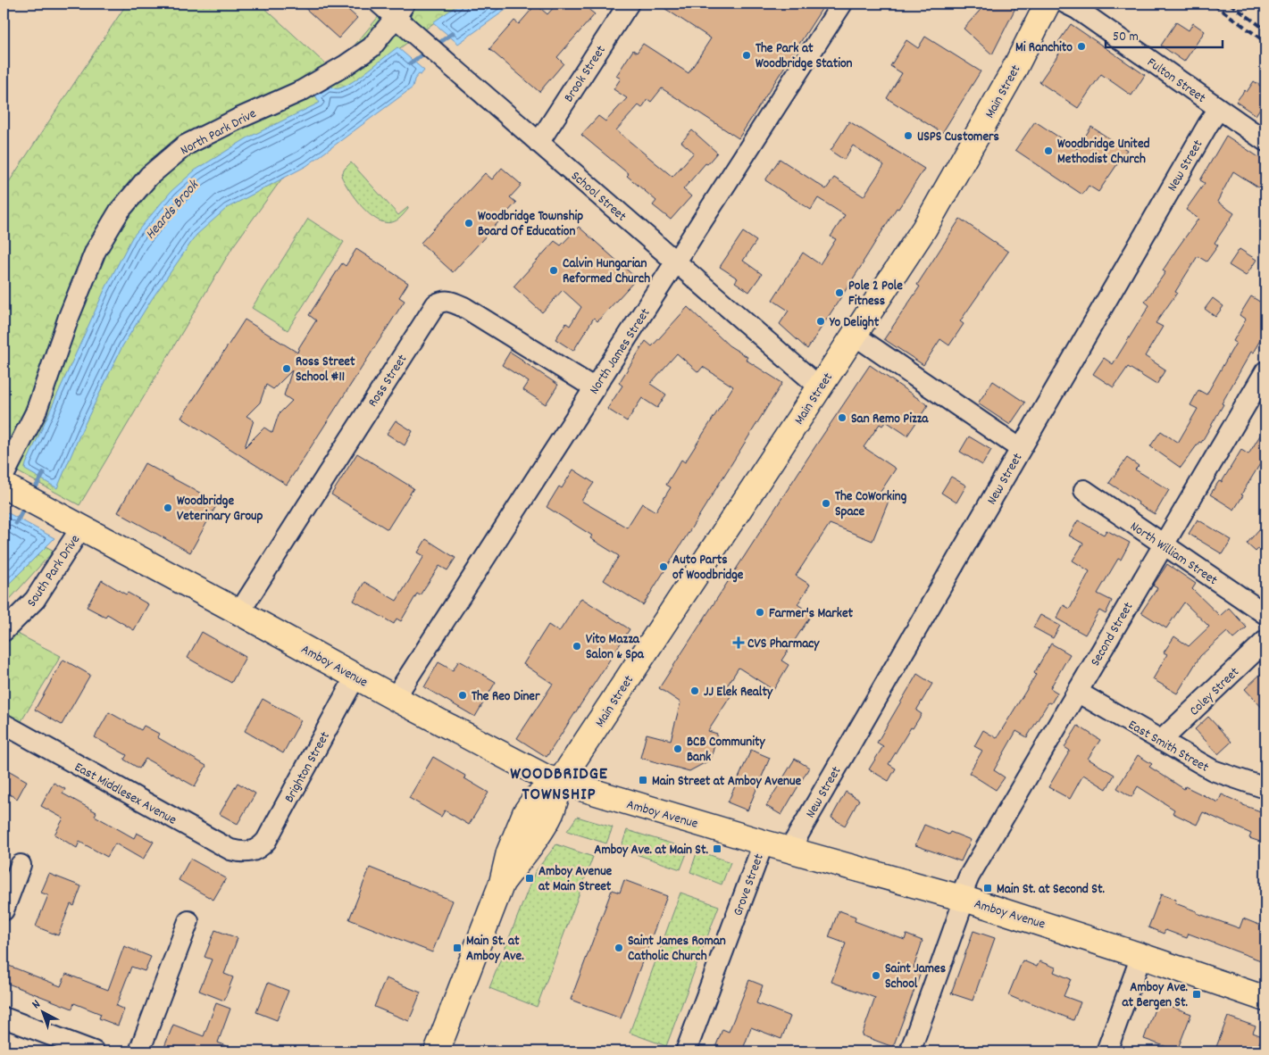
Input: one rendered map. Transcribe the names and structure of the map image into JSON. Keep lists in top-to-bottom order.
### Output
{
  "streets": {
    "main road": ["Main Street", "Amboy Avenue"],
    "street": [
      "Brook Street",
      "Fulton Street",
      "North Park Drive",
      "New Street",
      "School Street",
      "North James Street",
      "Ross Street",
      "North William Street",
      "South Park Drive",
      "Second Street",
      "Coley Street",
      "East Smith Street",
      "Brighton Street",
      "East Middlesex Avenue",
      "Grove Street"
    ]
  },
  "crossings": [
    ["Brook Street", "School Street"],
    ["Fulton Street", "New Street"],
    ["Main Street", "School Street"],
    ["Main Street", "Amboy Avenue"],
    ["North Park Drive", "School Street"],
    ["North Park Drive", "Amboy Avenue"],
    ["New Street", "Amboy Avenue"],
    ["School Street", "North James Street"],
    ["North James Street", "Ross Street"],
    ["North James Street", "Amboy Avenue"],
    ["Ross Street", "Amboy Avenue"],
    ["North William Street", "Second Street"],
    ["South Park Drive", "Amboy Avenue"],
    ["Second Street", "Amboy Avenue"],
    ["Second Street", "East Smith Street"],
    ["Amboy Avenue", "Brighton Street"],
    ["Amboy Avenue", "Grove Street"],
    ["Coley Street", "East Smith Street"],
    ["Brighton Street", "East Middlesex Avenue"]
  ],
  "districts": ["WOODBRIDGE TOWNSHIP"],
  "water": ["Heards Brook"],
  "places": {
    "other": [
      "Mi Ranchito",
      "The Park at Woodbridge Station",
      "USPS Customers",
      "Woodbridge United Methodist Church",
      "Woodbridge Township Board Of Education",
      "Calvin Hungarian Reformed Church",
      "Pole 2 Pole Fitness",
      "Yo Delight",
      "Ross Street School #11",
      "San Remo Pizza",
      "The CoWorking Space",
      "Woodbridge Veterinary Group",
      "Auto Parts of Woodbridge",
      "Farmer's Market",
      "Vito Mazza Salon & Spa",
      "JJ Elek Realty",
      "The Reo Diner",
      "BCB Community Bank",
      "Saint James Roman Catholic Church",
      "Saint James School"
    ],
    "health": ["CVS Pharmacy"],
    "transit": [
      "Main Street at Amboy Avenue",
      "Amboy Ave. at Main St.",
      "Amboy Avenue at Main Street",
      "Main St. at Second St.",
      "Main St. at Amboy Ave.",
      "Amboy Ave. at Bergen St."
    ]
  },
  "scale_bar": "50 m",
  "north": "top left"
}
